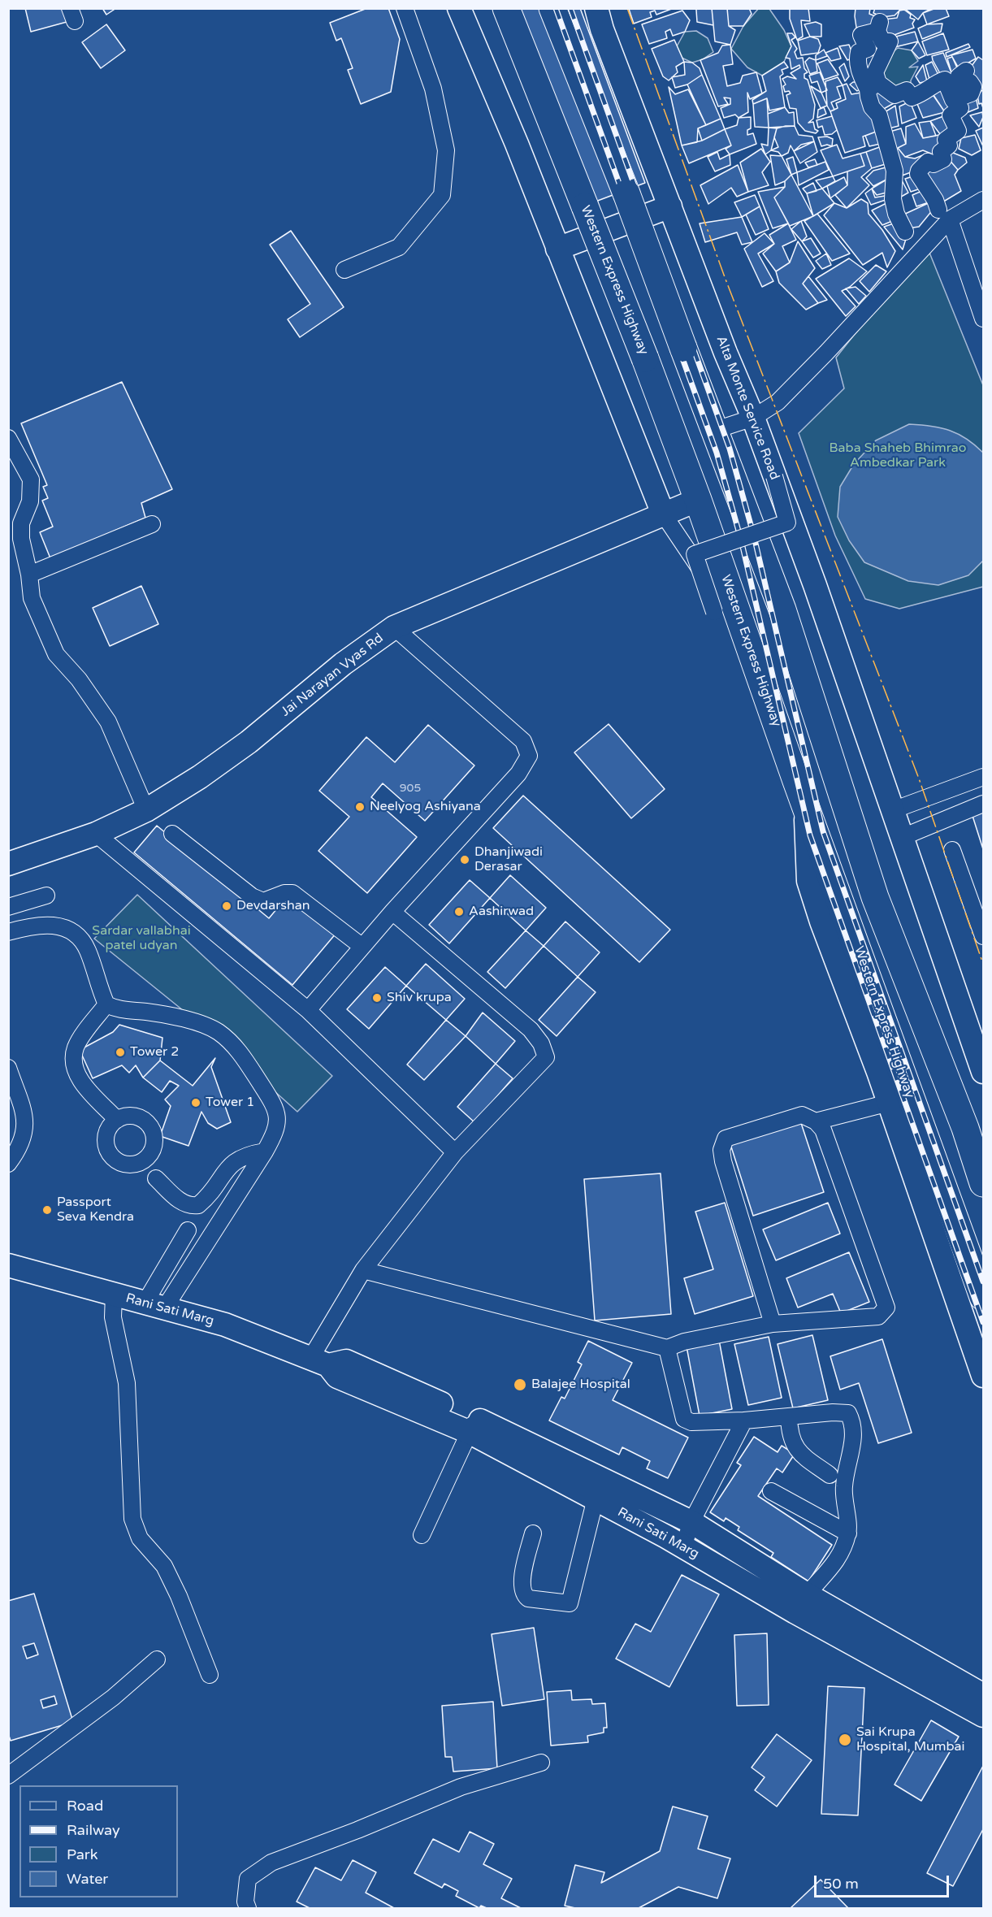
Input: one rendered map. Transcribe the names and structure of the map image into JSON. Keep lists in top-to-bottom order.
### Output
{
  "streets": {
    "highway": ["Western Express Highway"],
    "street": ["Alta Monte Service Road", "Jai Narayan Vyas Rd", "Rani Sati Marg"]
  },
  "crossings": [
    ["Western Express Highway", "Jai Narayan Vyas Rd"]
  ],
  "parks": ["Baba Shaheb Bhimrao Ambedkar Park", "Sardar vallabhai patel udyan"],
  "places": [
    "Neelyog Ashiyana",
    "Dhanjiwadi Derasar",
    "Devdarshan",
    "Aashirwad",
    "Shiv krupa",
    "Tower 2",
    "Tower 1",
    "Passport Seva Kendra",
    "Balajee Hospital",
    "Sai Krupa Hospital, Mumbai"
  ],
  "house_numbers": ["905"],
  "legend": [
    "Road",
    "Railway",
    "Park",
    "Water"
  ],
  "scale_bar": "50 m"
}
